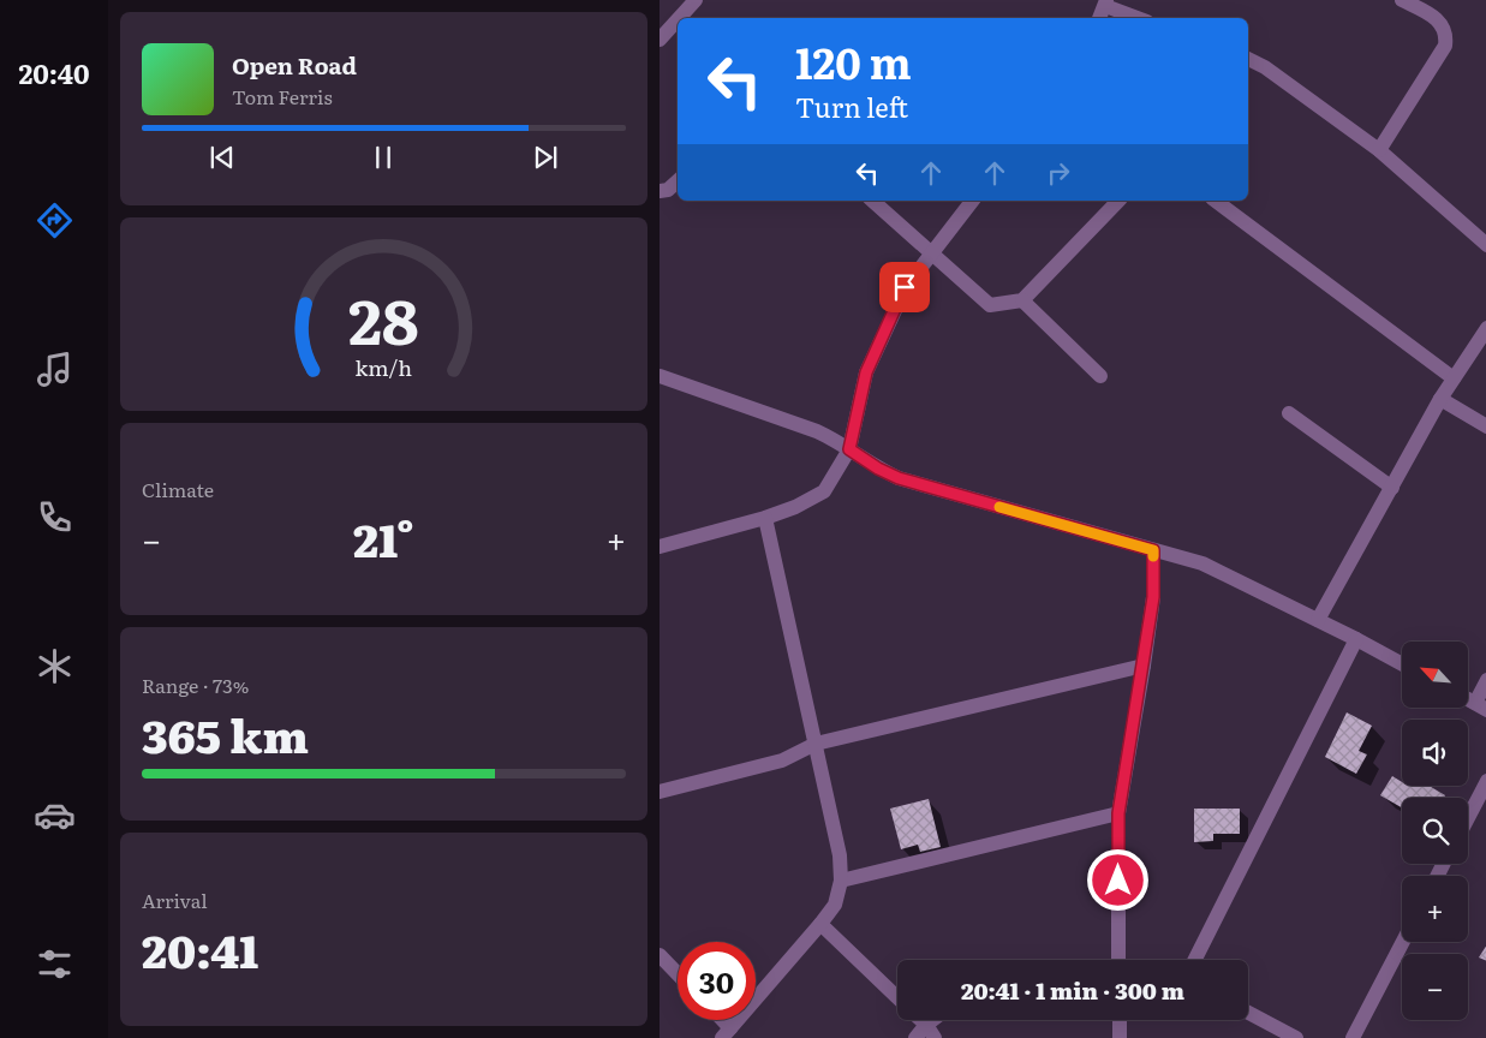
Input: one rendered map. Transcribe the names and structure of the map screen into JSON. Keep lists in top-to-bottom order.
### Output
{
  "north": "top left",
  "page": {
    "tabs": "20:40",
    "turn": ["120 m", "Turn left"],
    "song": ["Open Road", "Tom Ferris"],
    "tile": [
      "Climate",
      ["Range · 73%", "365 km"],
      ["Arrival", "20:41"]
    ],
    "heat": ["−", "21°", "+"],
    "map_buttons": ["+", "−"],
    "limit": "30",
    "trip": "20:41 · 1 min · 300 m",
    "gauge": ["28", "km/h"]
  }
}
